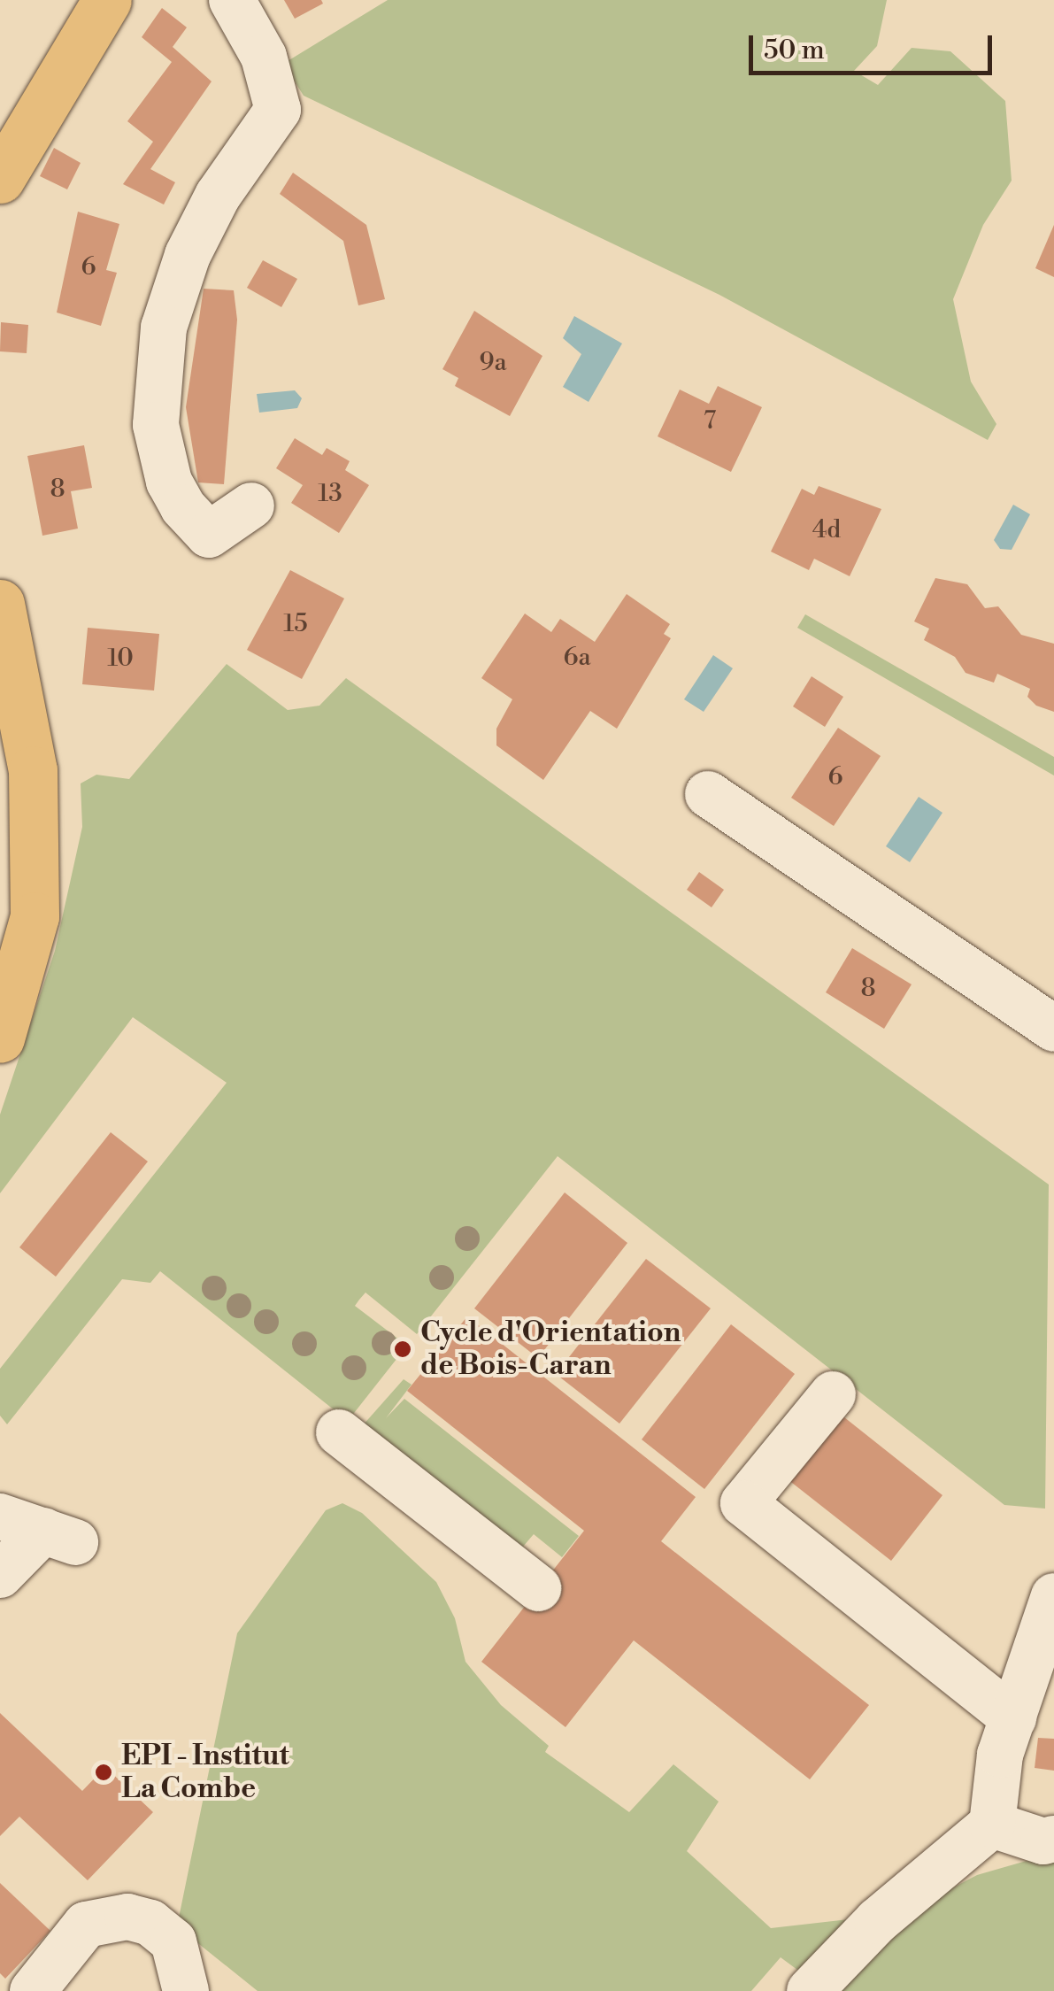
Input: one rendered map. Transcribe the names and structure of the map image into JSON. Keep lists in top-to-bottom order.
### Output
{
  "places": ["Cycle d'Orientation de Bois-Caran", "EPI - Institut La Combe"],
  "house_numbers": [
    "6",
    "9a",
    "7",
    "8",
    "13",
    "4d",
    "15",
    "6a",
    "10",
    "6",
    "8"
  ],
  "scale_bar": "50 m"
}
